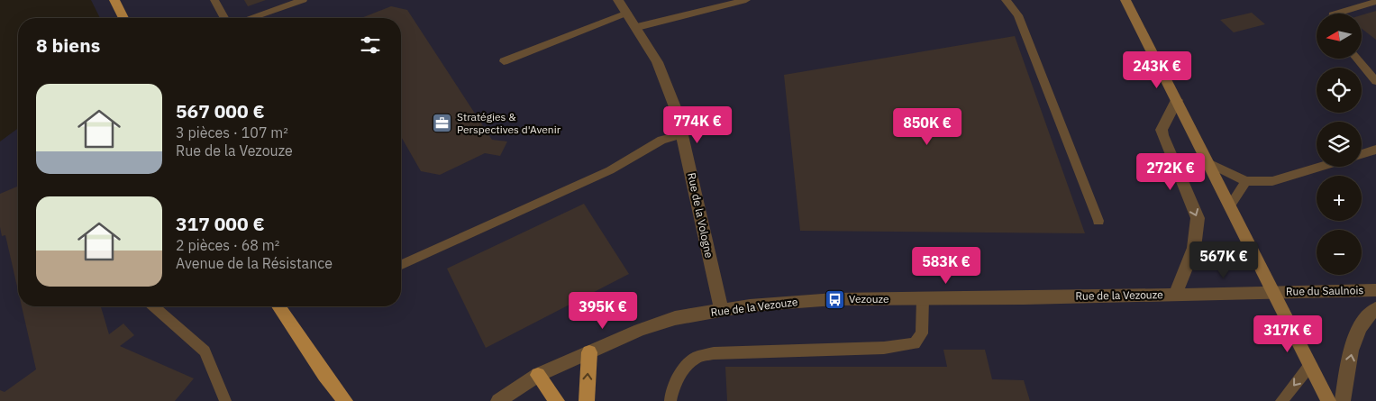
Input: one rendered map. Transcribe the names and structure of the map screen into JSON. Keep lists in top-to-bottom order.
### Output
{
  "streets": {
    "street": ["Rue de la Vologne", "Rue du Saulnois", "Rue de la Vezouze"]
  },
  "crossings": [
    ["Rue de la Vologne", "Rue de la Vezouze"],
    ["Rue du Saulnois", "Rue de la Vezouze"]
  ],
  "places": {
    "office": ["Stratégies & Perspectives d'Avenir"],
    "bus stop": ["Vezouze"]
  },
  "north": "left",
  "page": {
    "map_buttons": ["+", "−"],
    "heading": "8 biens",
    "price": [
      "243K €",
      "774K €",
      "850K €",
      "272K €",
      "567K €",
      "583K €",
      "395K €",
      "317K €"
    ],
    "list": [
      {
        "name": "567 000 €",
        "note": "3 pièces · 107 m² · Rue de la Vezouze"
      },
      {
        "name": "317 000 €",
        "note": "2 pièces · 68 m² · Avenue de la Résistance"
      }
    ]
  }
}
